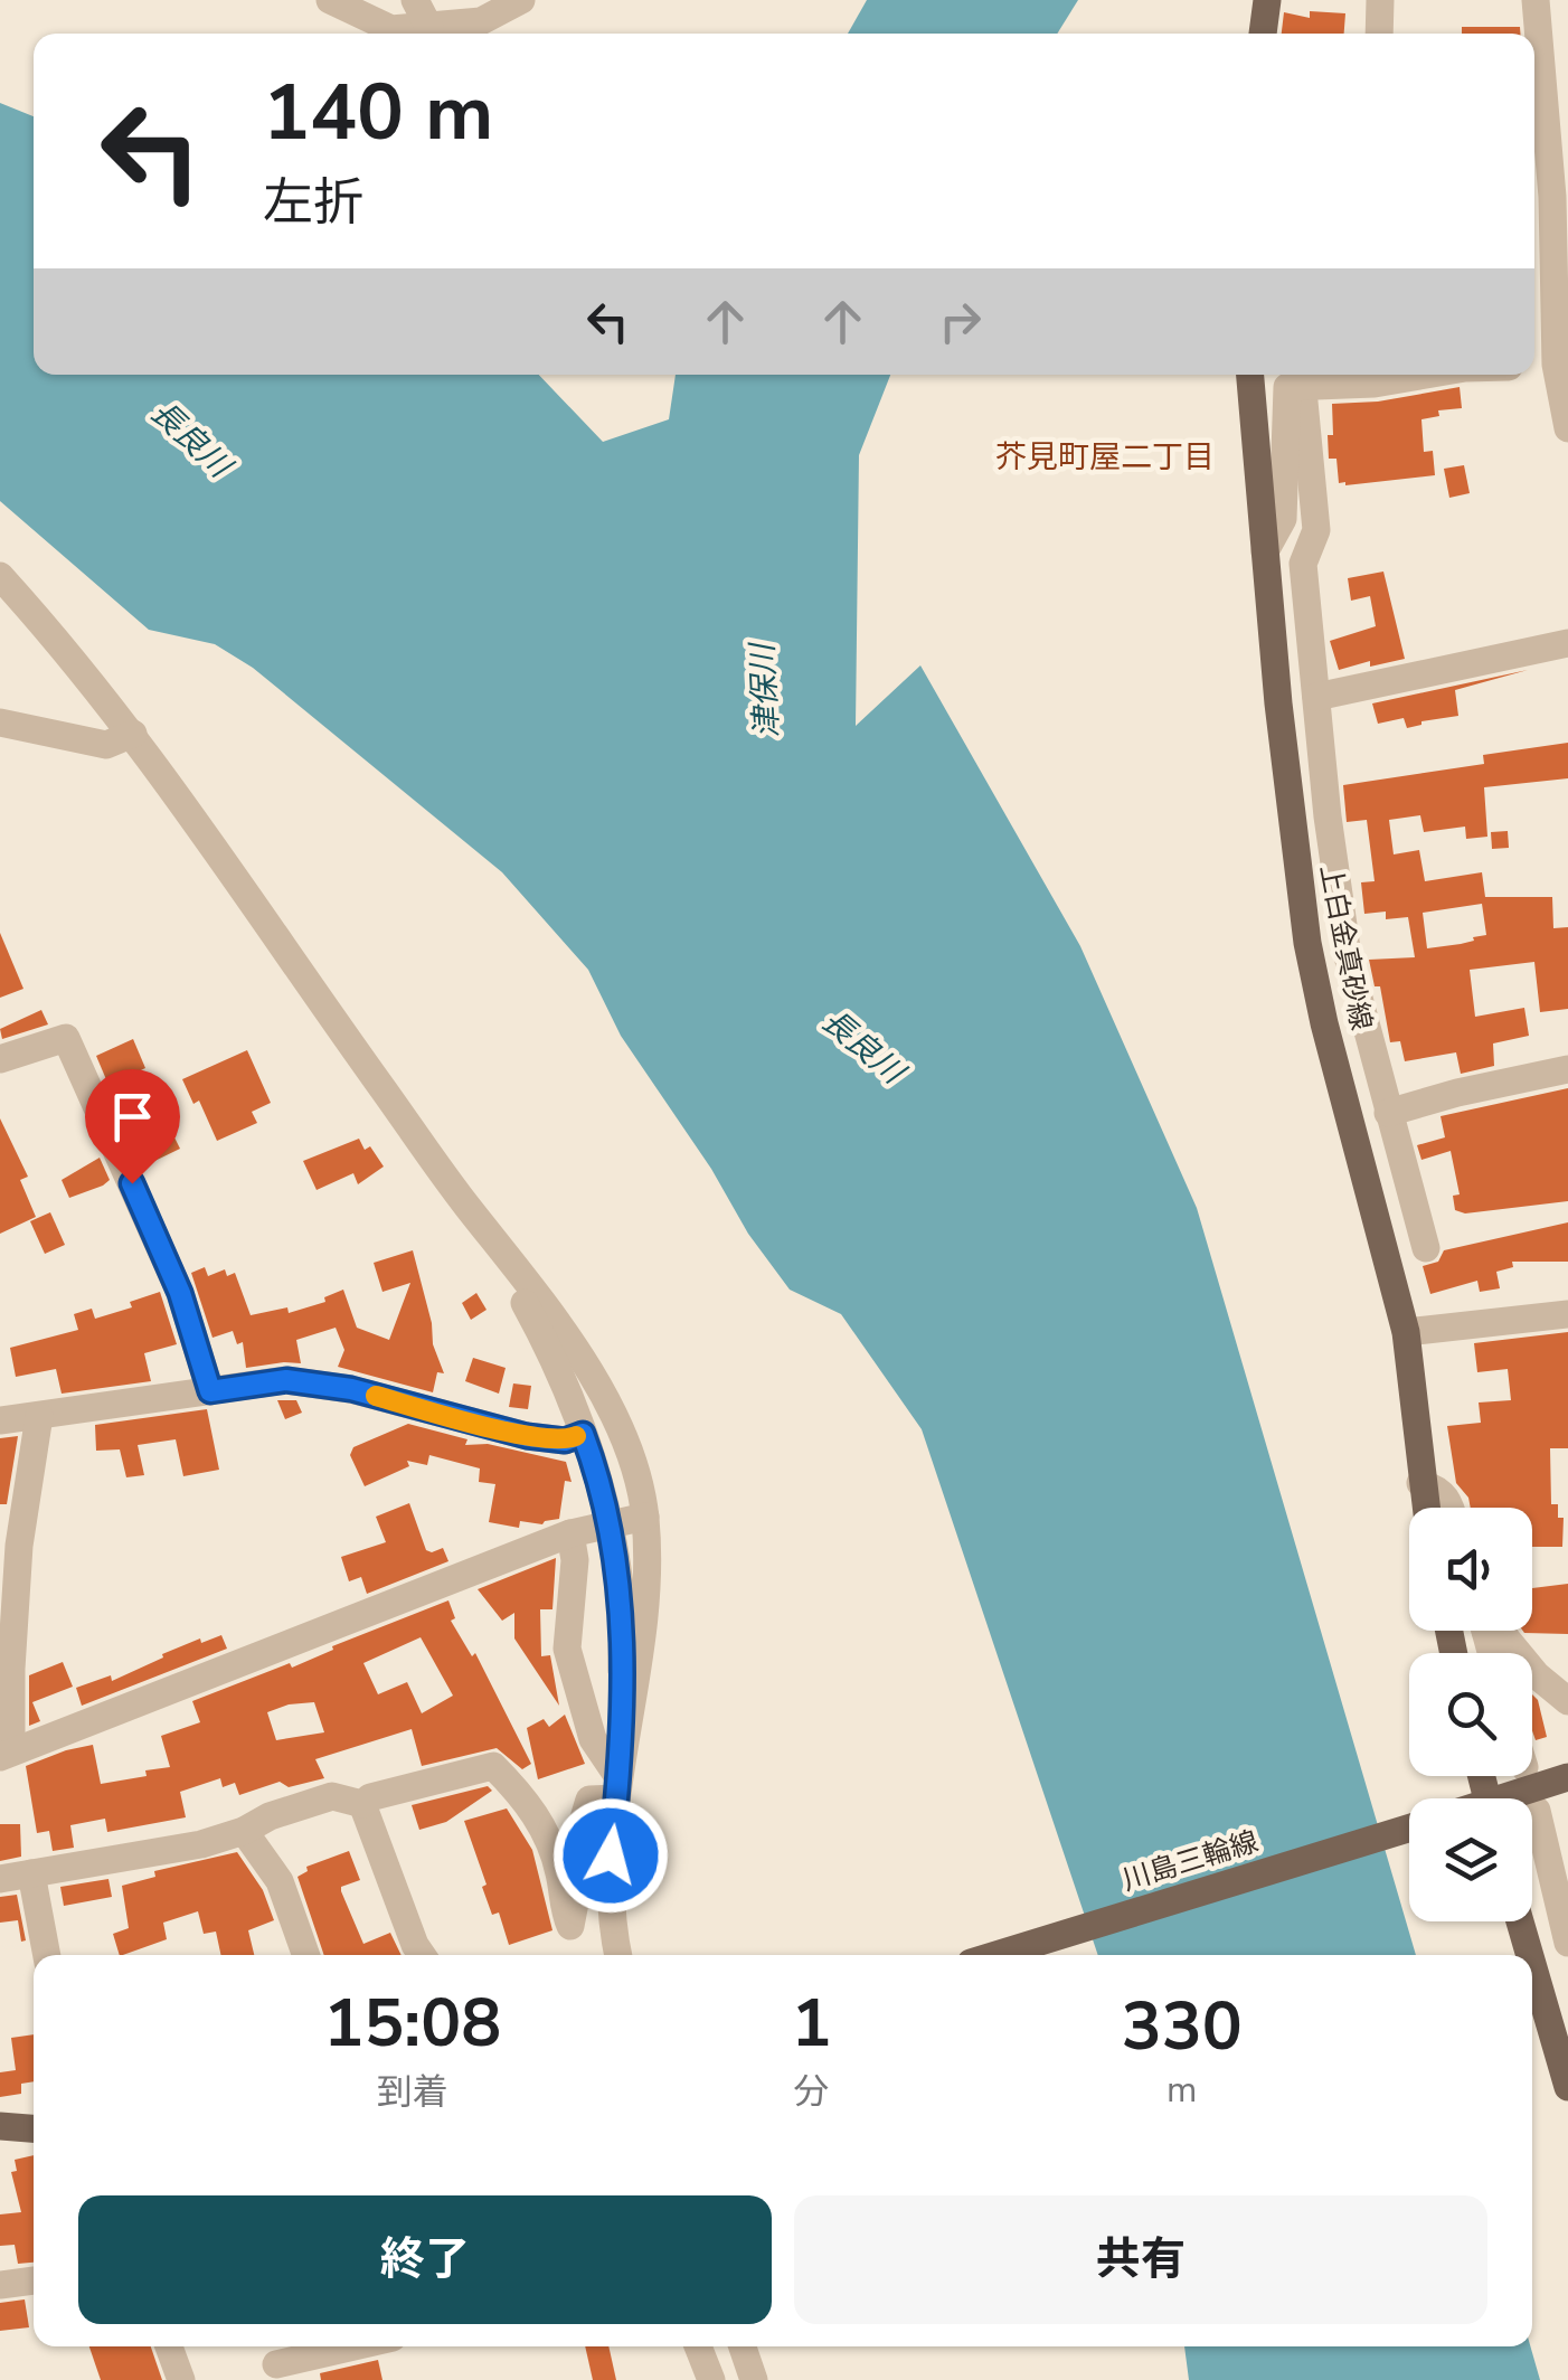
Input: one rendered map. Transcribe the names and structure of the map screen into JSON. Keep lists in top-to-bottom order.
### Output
{
  "streets": {
    "main road": ["上白金真砂線", "川島三輪線"]
  },
  "districts": ["芥見町屋二丁目"],
  "water": ["長良川", "津保川"],
  "page": {
    "turn": ["140 m", "左折"],
    "eta": [
      "15:08",
      "到着",
      "1",
      "分",
      "330",
      "m"
    ],
    "buttons": ["終了", "共有"]
  }
}
